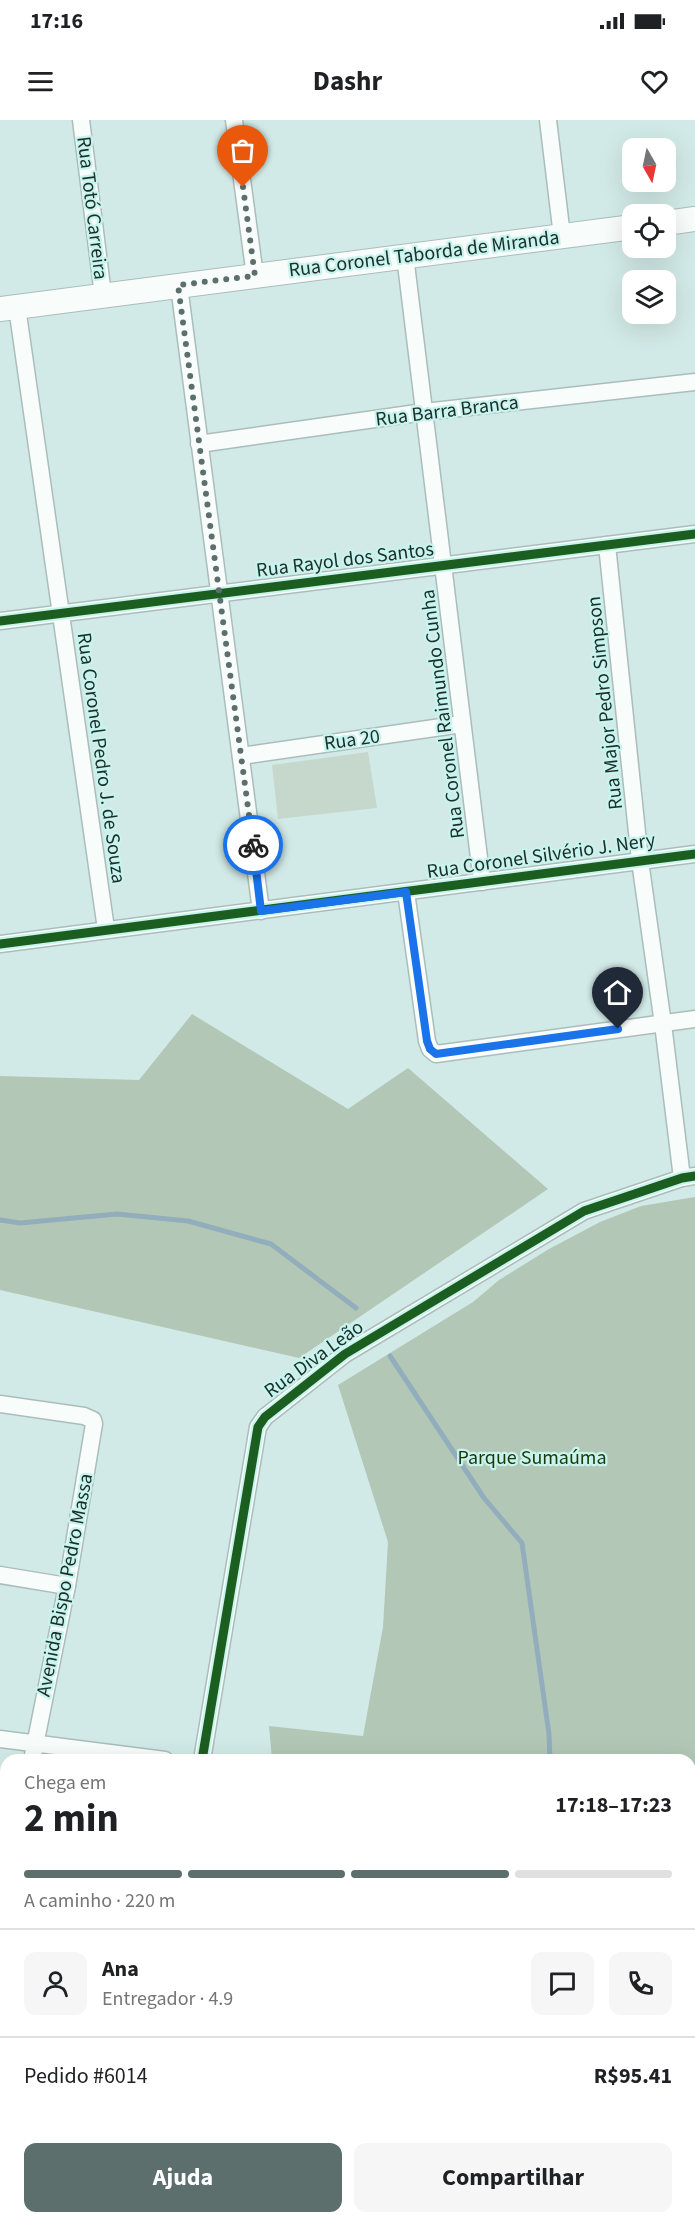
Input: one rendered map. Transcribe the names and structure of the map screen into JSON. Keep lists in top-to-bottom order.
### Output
{
  "streets": {
    "street": [
      "Rua Totó Carreira",
      "Rua Coronel Taborda de Miranda",
      "Rua Barra Branca",
      "Rua Rayol dos Santos",
      "Rua Major Pedro Simpson",
      "Rua Coronel Raimundo Cunha",
      "Rua 20",
      "Rua Coronel Pedro J. de Souza",
      "Rua Coronel Silvério J. Nery",
      "Rua Diva Leão",
      "Avenida Bispo Pedro Massa"
    ]
  },
  "crossings": [
    ["Rua Totó Carreira", "Rua Coronel Taborda de Miranda"],
    ["Rua Coronel Taborda de Miranda", "Rua Coronel Raimundo Cunha"],
    ["Rua Coronel Taborda de Miranda", "Rua Coronel Pedro J. de Souza"],
    ["Rua Barra Branca", "Rua Coronel Raimundo Cunha"],
    ["Rua Rayol dos Santos", "Rua Major Pedro Simpson"],
    ["Rua Rayol dos Santos", "Rua Coronel Raimundo Cunha"],
    ["Rua Rayol dos Santos", "Rua Coronel Pedro J. de Souza"],
    ["Rua Major Pedro Simpson", "Rua Coronel Silvério J. Nery"],
    ["Rua Major Pedro Simpson", "Rua Diva Leão"],
    ["Rua Coronel Raimundo Cunha", "Rua 20"],
    ["Rua Coronel Raimundo Cunha", "Rua Coronel Silvério J. Nery"],
    ["Rua Coronel Pedro J. de Souza", "Rua Coronel Silvério J. Nery"]
  ],
  "parks": ["Parque Sumaúma"],
  "north": "bottom",
  "page": {
    "status": "17:16",
    "header": "Dashr",
    "heading": ["2 min", "Chega em", "17:18–17:23"],
    "panel": [
      "Ana",
      "Entregador · 4.9",
      "Pedido #6014",
      "R$95.41"
    ],
    "bar": "A caminho · 220 m",
    "buttons": ["Ajuda", "Compartilhar"]
  }
}
